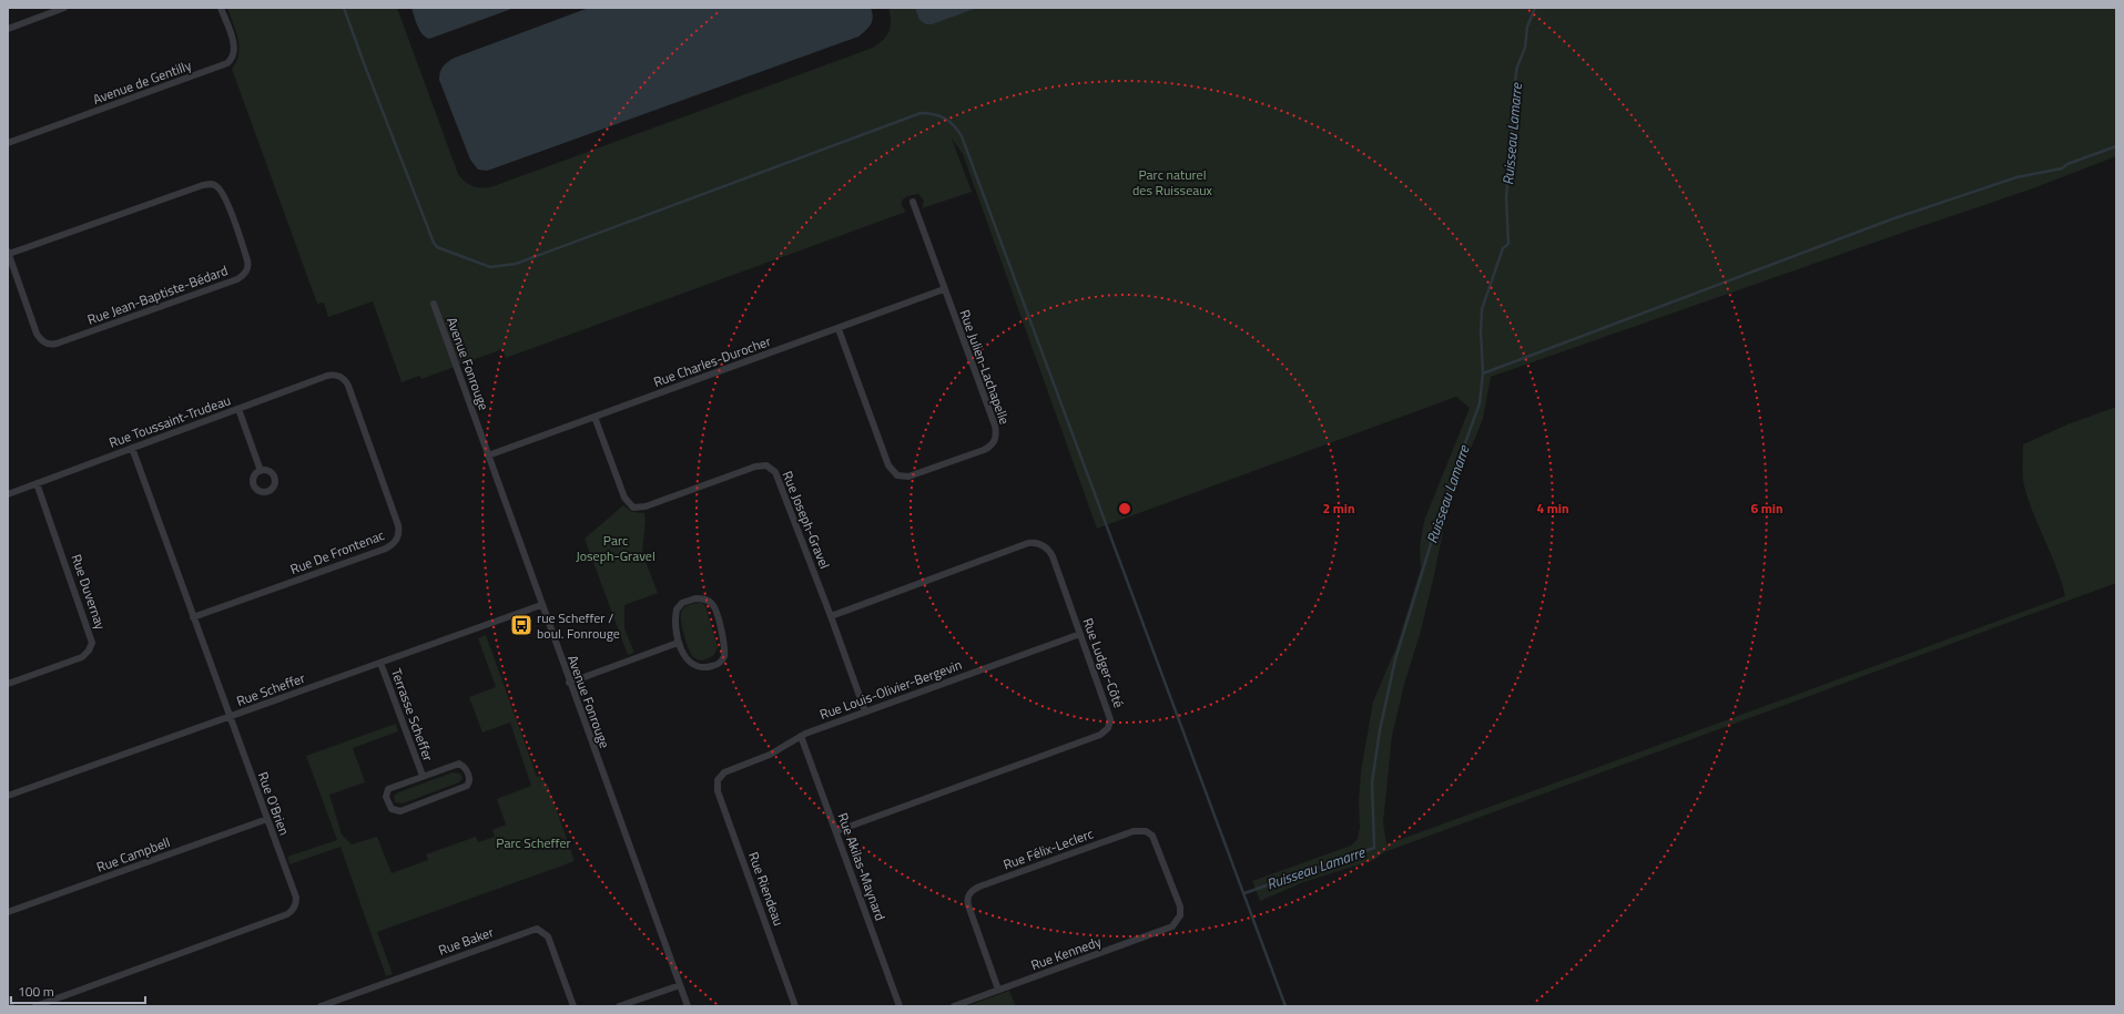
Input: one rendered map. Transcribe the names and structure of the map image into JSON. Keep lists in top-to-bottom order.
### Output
{
  "streets": {
    "street": [
      "Avenue de Gentilly",
      "Rue Jean-Baptiste-Bédard",
      "Rue Charles-Durocher",
      "Avenue Fonrouge",
      "Rue Julien-Lachapelle",
      "Rue Toussaint-Trudeau",
      "Rue Joseph-Gravel",
      "Rue De Frontenac",
      "Rue Duvernay",
      "Rue Ludger-Côté",
      "Rue Scheffer",
      "Rue Louis-Olivier-Bergevin",
      "Terrasse Scheffer",
      "Rue O'Brien",
      "Rue Félix-Leclerc",
      "Rue Campbell",
      "Rue Akilas-Maynard",
      "Rue Riendeau",
      "Rue Baker",
      "Rue Kennedy"
    ]
  },
  "crossings": [
    ["Rue Charles-Durocher", "Avenue Fonrouge"],
    ["Rue Charles-Durocher", "Rue Julien-Lachapelle"],
    ["Rue Charles-Durocher", "Rue Joseph-Gravel"],
    ["Avenue Fonrouge", "Rue Scheffer"],
    ["Rue Toussaint-Trudeau", "Rue De Frontenac"],
    ["Rue Toussaint-Trudeau", "Rue Duvernay"],
    ["Rue Toussaint-Trudeau", "Rue O'Brien"],
    ["Rue Joseph-Gravel", "Rue Ludger-Côté"],
    ["Rue Joseph-Gravel", "Rue Louis-Olivier-Bergevin"],
    ["Rue De Frontenac", "Rue O'Brien"],
    ["Rue Ludger-Côté", "Rue Louis-Olivier-Bergevin"],
    ["Rue Ludger-Côté", "Rue Akilas-Maynard"],
    ["Rue Scheffer", "Terrasse Scheffer"],
    ["Rue Scheffer", "Rue O'Brien"],
    ["Rue Louis-Olivier-Bergevin", "Rue Akilas-Maynard"],
    ["Rue Louis-Olivier-Bergevin", "Rue Riendeau"],
    ["Rue O'Brien", "Rue Campbell"],
    ["Rue Félix-Leclerc", "Rue Kennedy"]
  ],
  "water": ["Ruisseau Lamarre"],
  "parks": ["Parc naturel des Ruisseaux", "Parc Joseph-Gravel", "Parc Scheffer"],
  "places": {
    "bus stop": ["rue Scheffer / boul. Fonrouge"]
  },
  "scale_bar": "100 m",
  "rings": ["2 min", "4 min", "6 min"]
}
